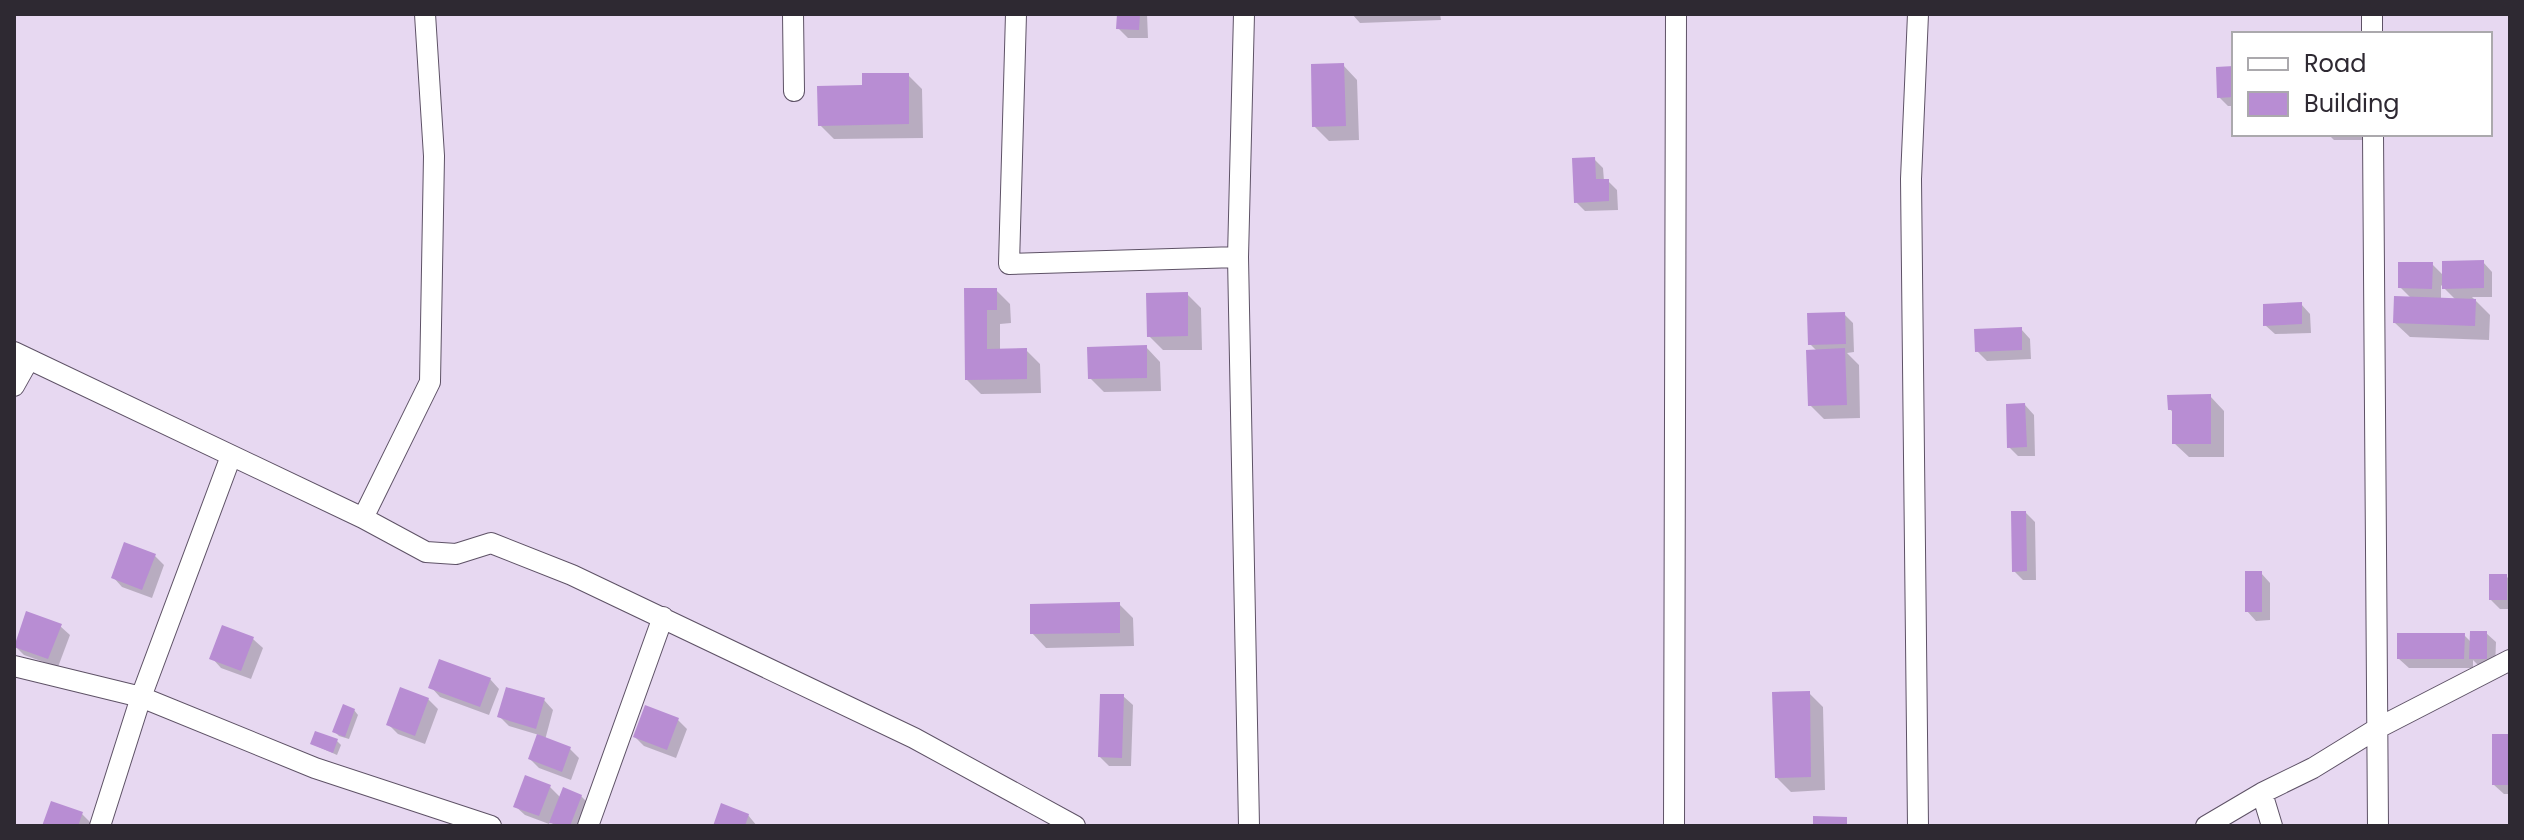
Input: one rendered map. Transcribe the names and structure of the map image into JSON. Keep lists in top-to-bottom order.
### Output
{
  "legend": ["Road", "Building"]
}
